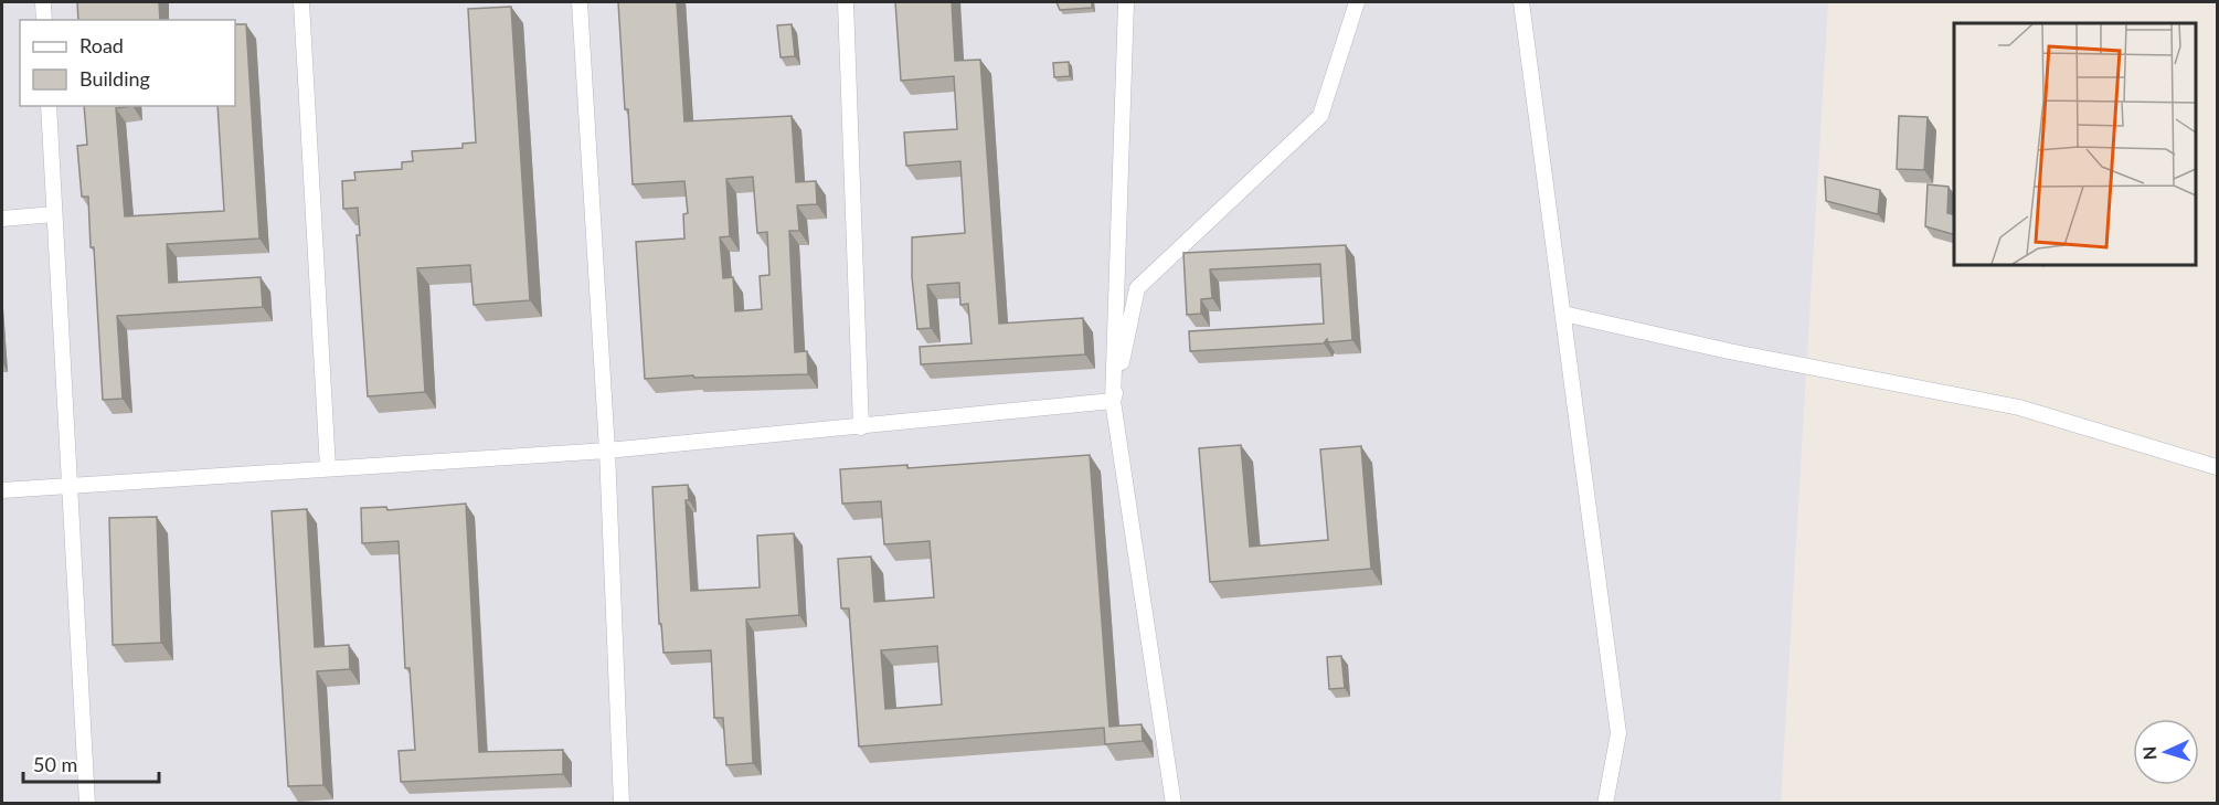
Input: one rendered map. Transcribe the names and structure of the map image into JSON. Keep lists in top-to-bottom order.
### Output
{
  "legend": ["Road", "Building"],
  "scale_bar": "50 m",
  "north": "left"
}
